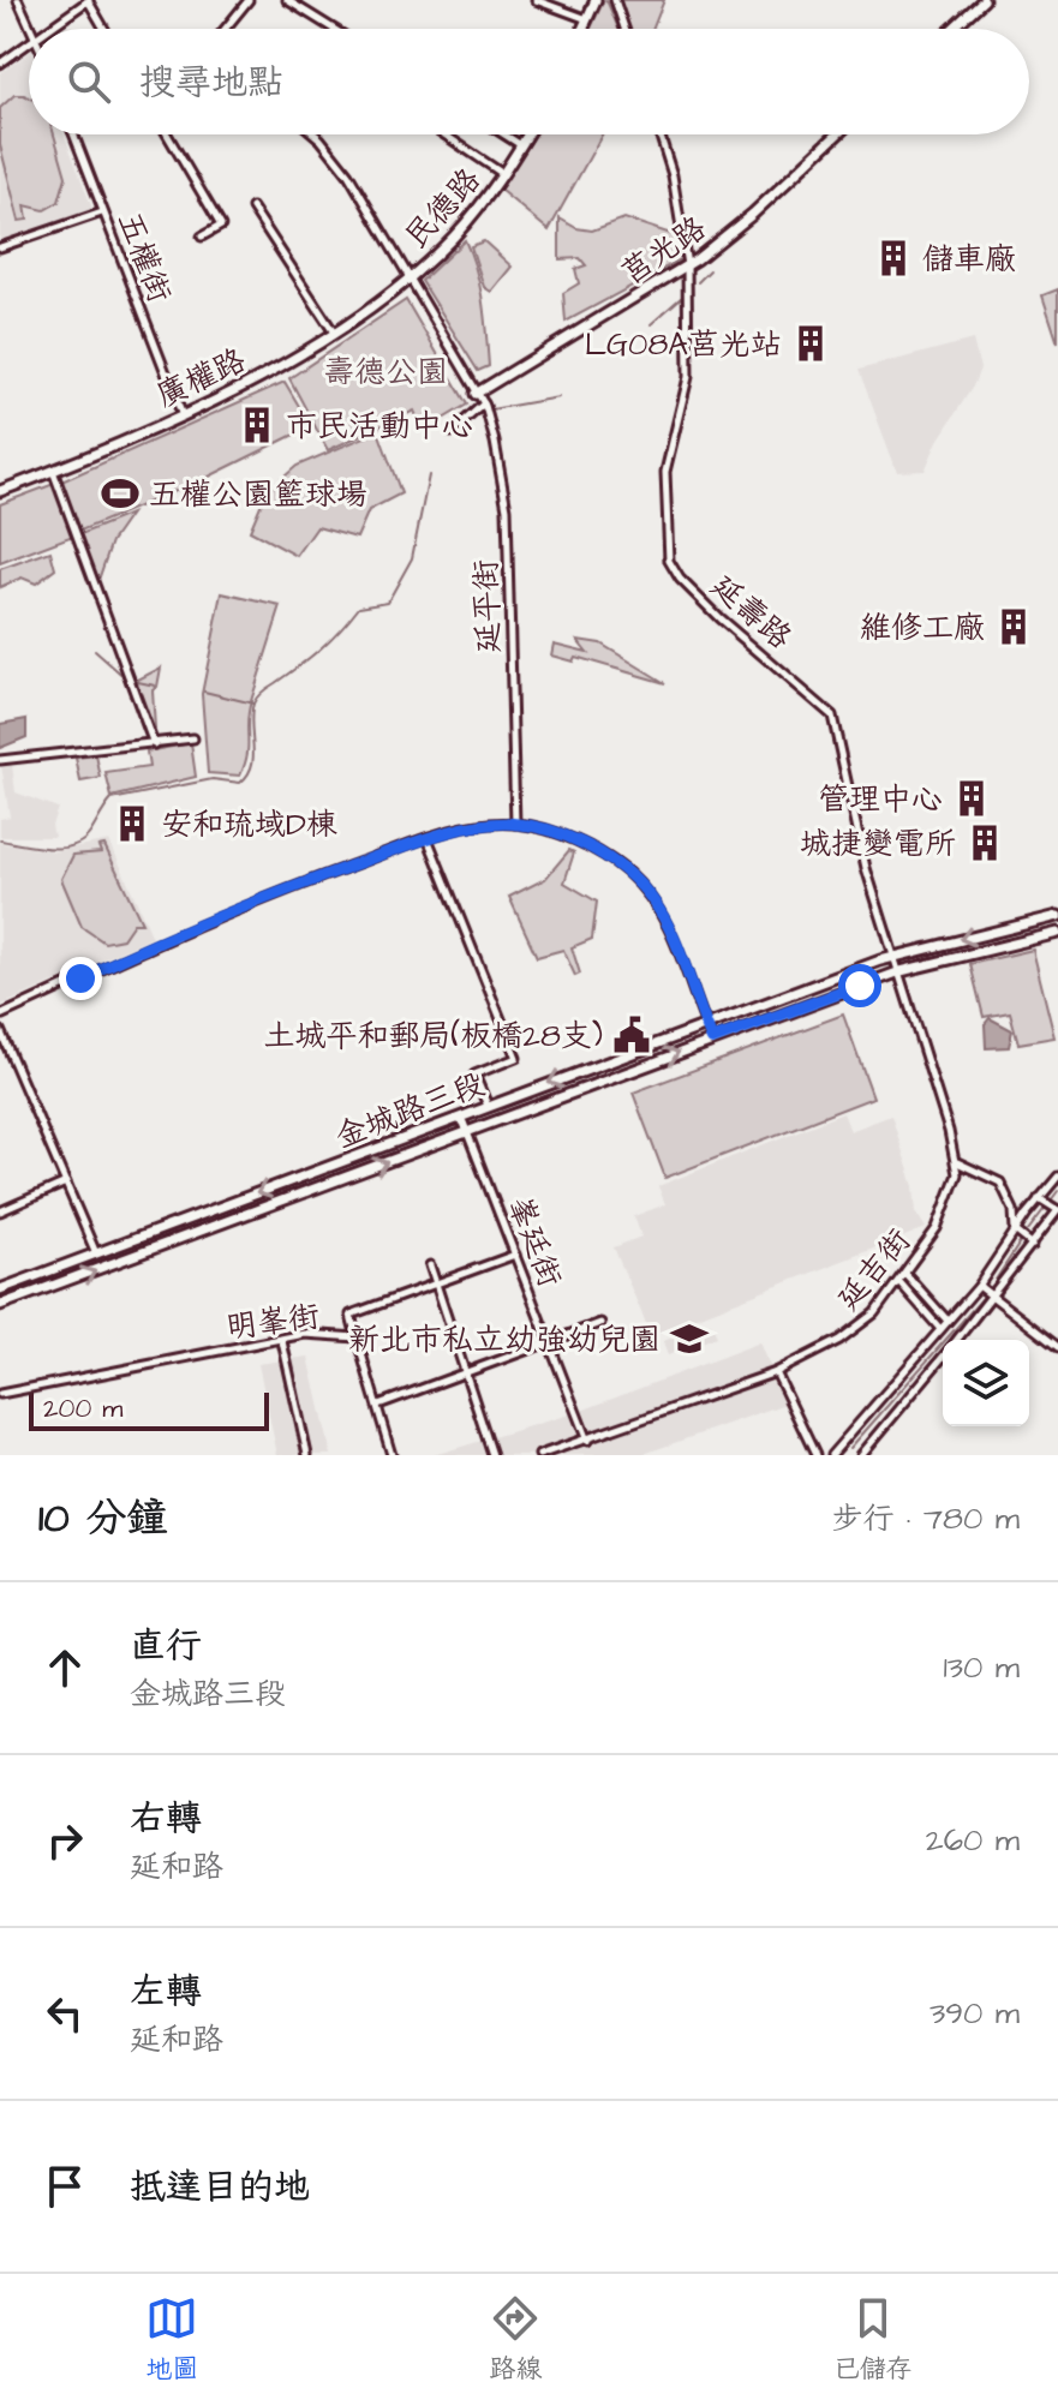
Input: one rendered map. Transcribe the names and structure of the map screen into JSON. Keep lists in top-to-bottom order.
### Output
{
  "streets": {
    "main road": [
      "民德路",
      "莒光路",
      "廣權路",
      "金城路三段"
    ],
    "street": [
      "五權街",
      "延平街",
      "延壽路",
      "峯廷街",
      "延吉街",
      "明峯街"
    ]
  },
  "crossings": [
    ["民德路", "廣權路"],
    ["民德路", "延平街"],
    ["莒光路", "延平街"],
    ["莒光路", "延壽路"],
    ["五權街", "廣權路"],
    ["廣權路", "延平街"],
    ["延壽路", "金城路三段"],
    ["金城路三段", "峯廷街"],
    ["峯廷街", "延吉街"],
    ["峯廷街", "明峯街"]
  ],
  "parks": ["壽德公園"],
  "places": {
    "building": [
      "儲車廠",
      "LG08A莒光站",
      "市民活動中心",
      "維修工廠",
      "管理中心",
      "安和琉域D棟",
      "城捷變電所"
    ],
    "sports": ["五權公園籃球場"],
    "public building": ["土城平和郵局(板橋28支)"],
    "school or university": ["新北市私立幼強幼兒園"]
  },
  "scale_bar": "200 m",
  "page": {
    "search": "搜尋地點",
    "scale": "200 m",
    "heading": ["10 分鐘", "步行 · 780 m"],
    "list": [
      ["直行", "金城路三段", "130 m"],
      ["右轉", "延和路", "260 m"],
      ["左轉", "延和路", "390 m"],
      "抵達目的地"
    ],
    "nav": ["地圖", "路線", "已儲存"]
  }
}
